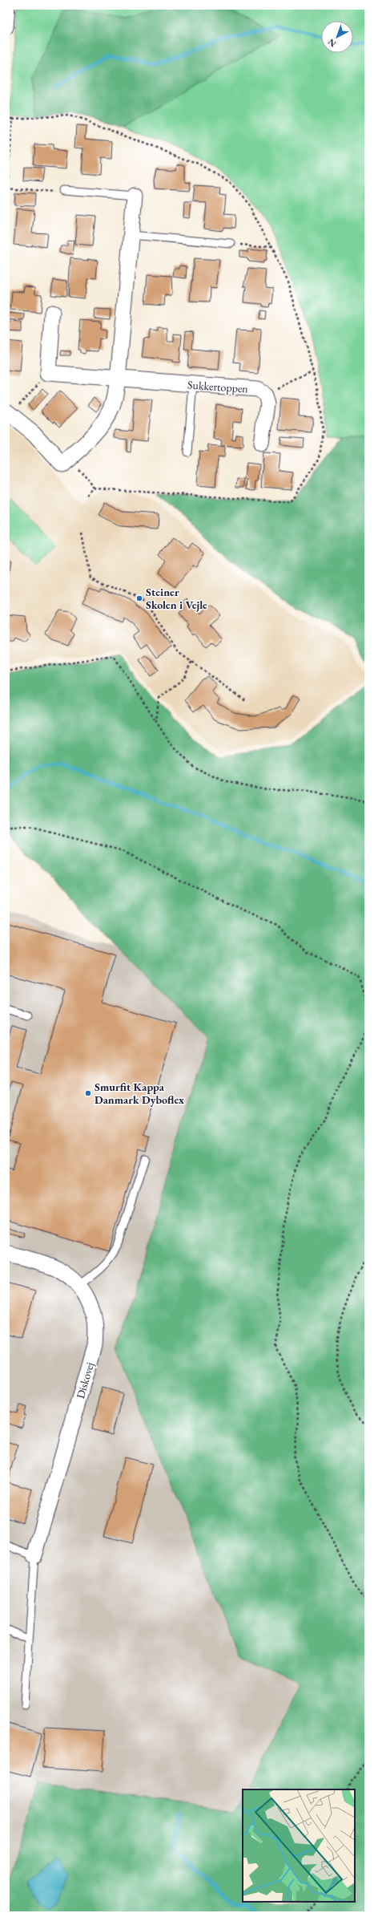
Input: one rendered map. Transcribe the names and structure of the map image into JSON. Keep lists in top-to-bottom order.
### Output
{
  "streets": {
    "street": ["Sukkertoppen", "Diskovej"]
  },
  "places": ["Steiner Skolen i Vejle", "Smurfit Kappa Danmark Dyboflex"],
  "north": "bottom left"
}
